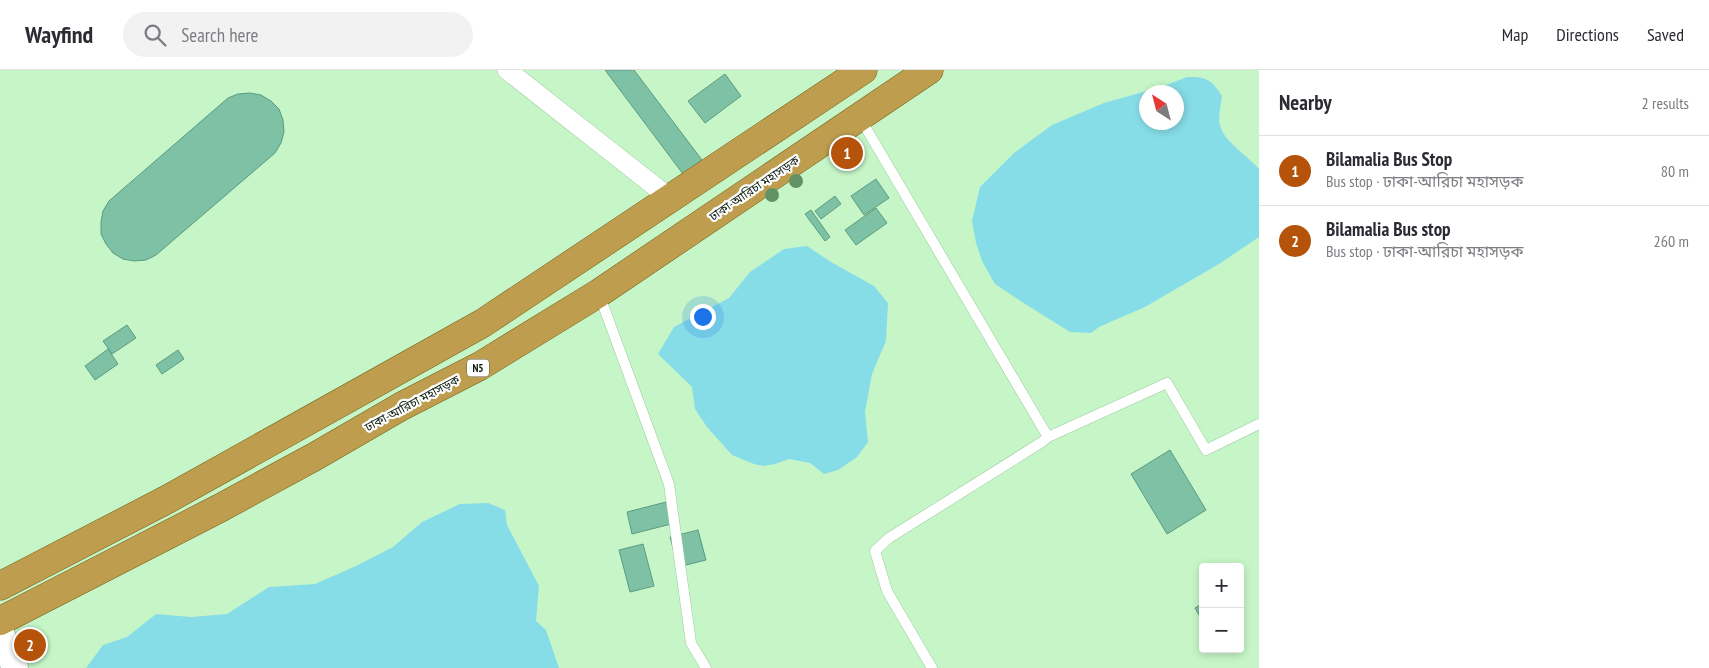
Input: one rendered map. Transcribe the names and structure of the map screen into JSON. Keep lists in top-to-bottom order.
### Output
{
  "streets": {
    "highway": ["ঢাকা-আরিচা মহাসড়ক", "N5"]
  },
  "north": "top left",
  "page": {
    "header": "Wayfind",
    "search": "Search here",
    "nav": ["Map", "Directions", "Saved"],
    "heading": ["Nearby", "2 results"],
    "pins": ["1", "2"],
    "list": [
      {
        "mark": "1",
        "name": "Bilamalia Bus Stop",
        "note": "Bus stop · ঢাকা-আরিচা মহাসড়ক",
        "value": "80 m"
      },
      {
        "mark": "2",
        "name": "Bilamalia Bus stop",
        "note": "Bus stop · ঢাকা-আরিচা মহাসড়ক",
        "value": "260 m"
      }
    ],
    "map_buttons": ["+", "−"]
  }
}
